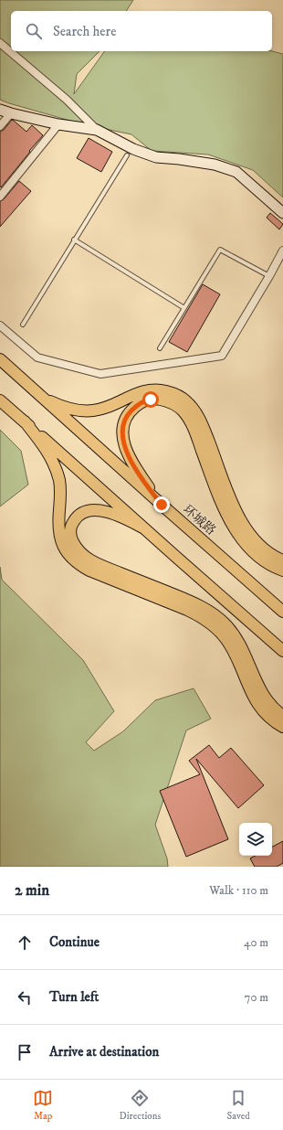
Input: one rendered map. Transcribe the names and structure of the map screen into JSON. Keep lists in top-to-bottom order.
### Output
{
  "streets": {
    "main road": ["环城路"]
  },
  "page": {
    "search": "Search here",
    "heading": ["2 min", "Walk · 110 m"],
    "list": [
      ["Continue", "40 m"],
      ["Turn left", "70 m"],
      "Arrive at destination"
    ],
    "nav": ["Map", "Directions", "Saved"]
  }
}
